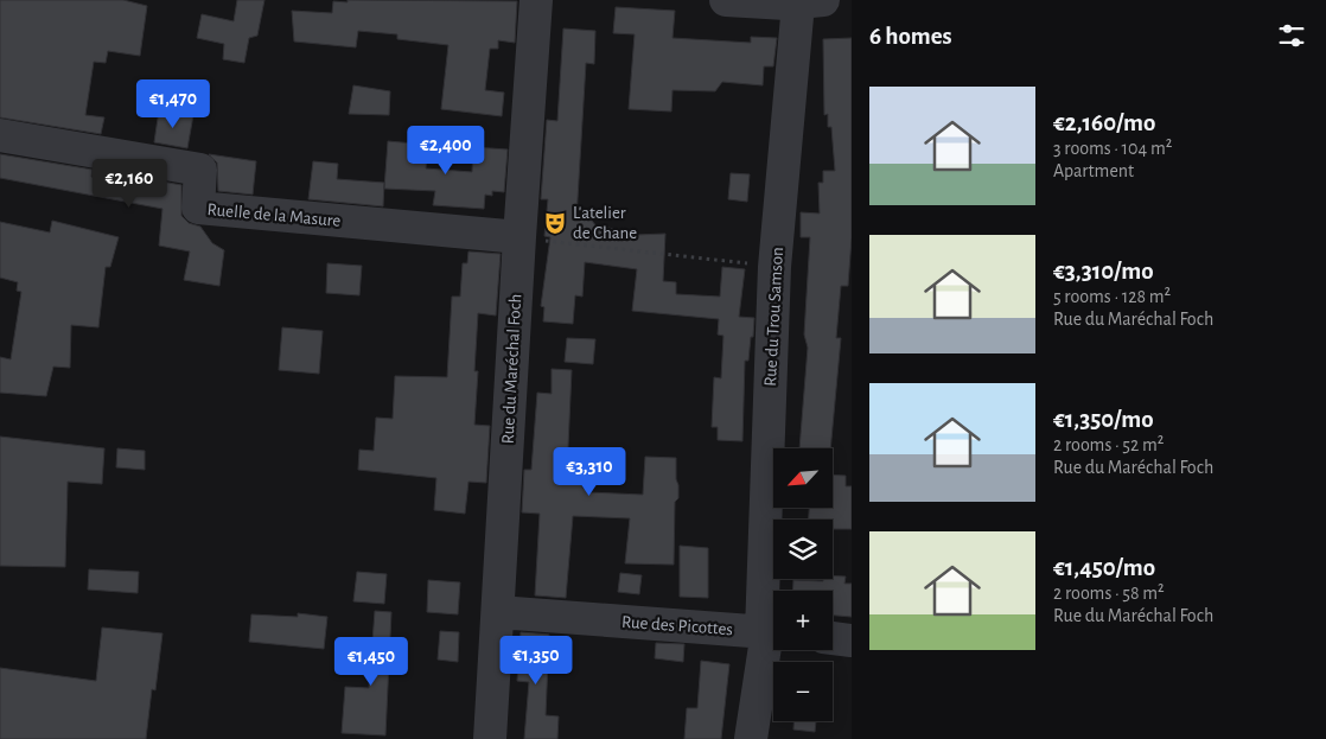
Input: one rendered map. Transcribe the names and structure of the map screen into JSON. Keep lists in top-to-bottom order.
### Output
{
  "streets": {
    "street": [
      "Ruelle de la Masure",
      "Rue du Trou Samson",
      "Rue du Maréchal Foch",
      "Rue des Picottes"
    ]
  },
  "crossings": [
    ["Ruelle de la Masure", "Rue du Maréchal Foch"],
    ["Rue du Trou Samson", "Rue des Picottes"],
    ["Rue du Maréchal Foch", "Rue des Picottes"]
  ],
  "places": {
    "theatre": ["L'atelier de Chane"]
  },
  "north": "bottom left",
  "page": {
    "heading": "6 homes",
    "list": [
      {
        "name": "€2,160/mo",
        "note": "3 rooms · 104 m² · Apartment"
      },
      {
        "name": "€3,310/mo",
        "note": "5 rooms · 128 m² · Rue du Maréchal Foch"
      },
      {
        "name": "€1,350/mo",
        "note": "2 rooms · 52 m² · Rue du Maréchal Foch"
      },
      {
        "name": "€1,450/mo",
        "note": "2 rooms · 58 m² · Rue du Maréchal Foch"
      }
    ],
    "price": [
      "€1,470",
      "€2,400",
      "€2,160",
      "€3,310",
      "€1,350",
      "€1,450"
    ],
    "map_buttons": ["+", "−"]
  }
}
